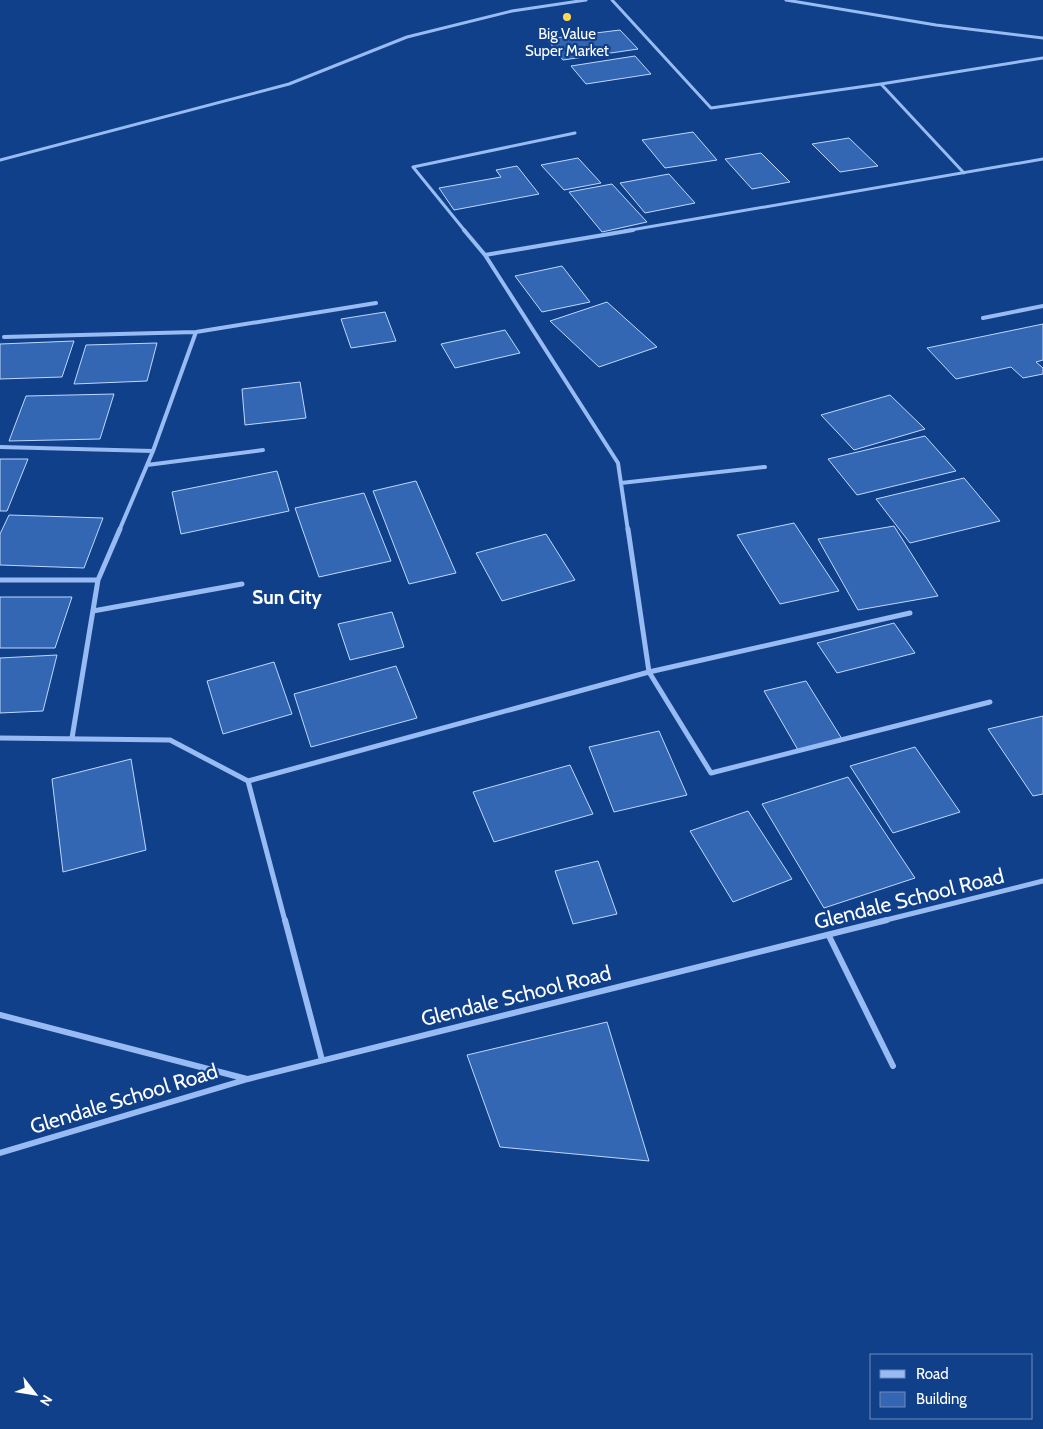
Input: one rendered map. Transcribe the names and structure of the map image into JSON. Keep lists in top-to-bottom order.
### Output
{
  "streets": {
    "street": ["Glendale School Road"]
  },
  "districts": ["Sun City"],
  "places": ["Big Value Super Market"],
  "legend": ["Road", "Building"],
  "north": "bottom right"
}
